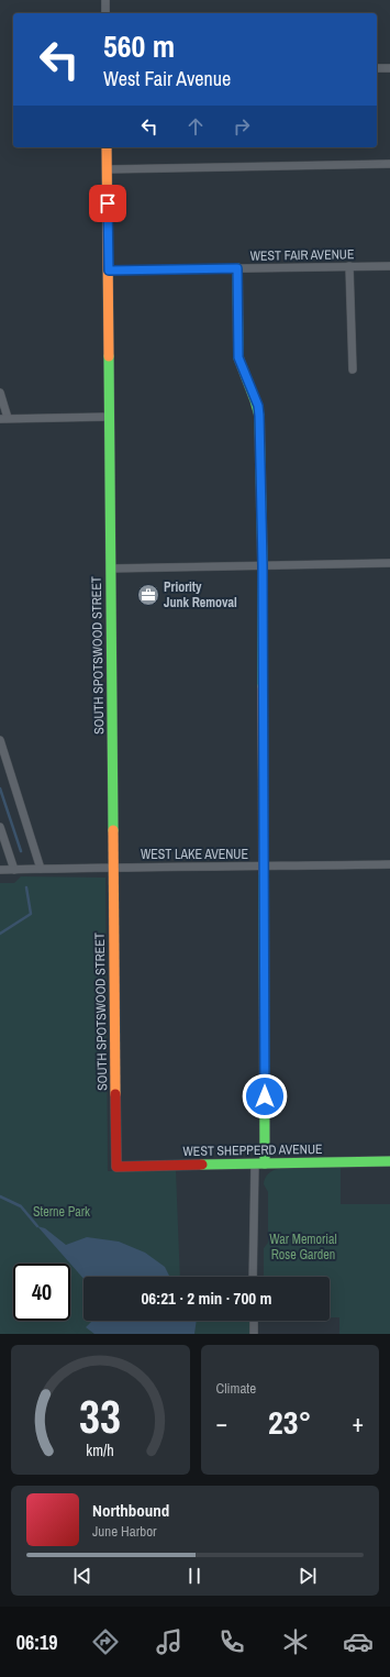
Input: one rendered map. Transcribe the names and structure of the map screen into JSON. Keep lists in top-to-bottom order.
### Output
{
  "streets": {
    "street": [
      "WEST FAIR AVENUE",
      "SOUTH SPOTSWOOD STREET",
      "WEST LAKE AVENUE",
      "WEST SHEPPERD AVENUE"
    ]
  },
  "crossings": [
    ["WEST FAIR AVENUE", "SOUTH SPOTSWOOD STREET"],
    ["SOUTH SPOTSWOOD STREET", "WEST LAKE AVENUE"],
    ["SOUTH SPOTSWOOD STREET", "WEST SHEPPERD AVENUE"]
  ],
  "parks": ["Sterne Park", "War Memorial Rose Garden"],
  "places": {
    "office": ["Priority Junk Removal"]
  },
  "page": {
    "turn": ["560 m", "West Fair Avenue"],
    "limit": "40",
    "trip": "06:21 · 2 min · 700 m",
    "tile": "Climate",
    "heat": ["−", "23°", "+"],
    "song": ["Northbound", "June Harbor"],
    "tabs": "06:19",
    "gauge": ["33", "km/h"]
  }
}
